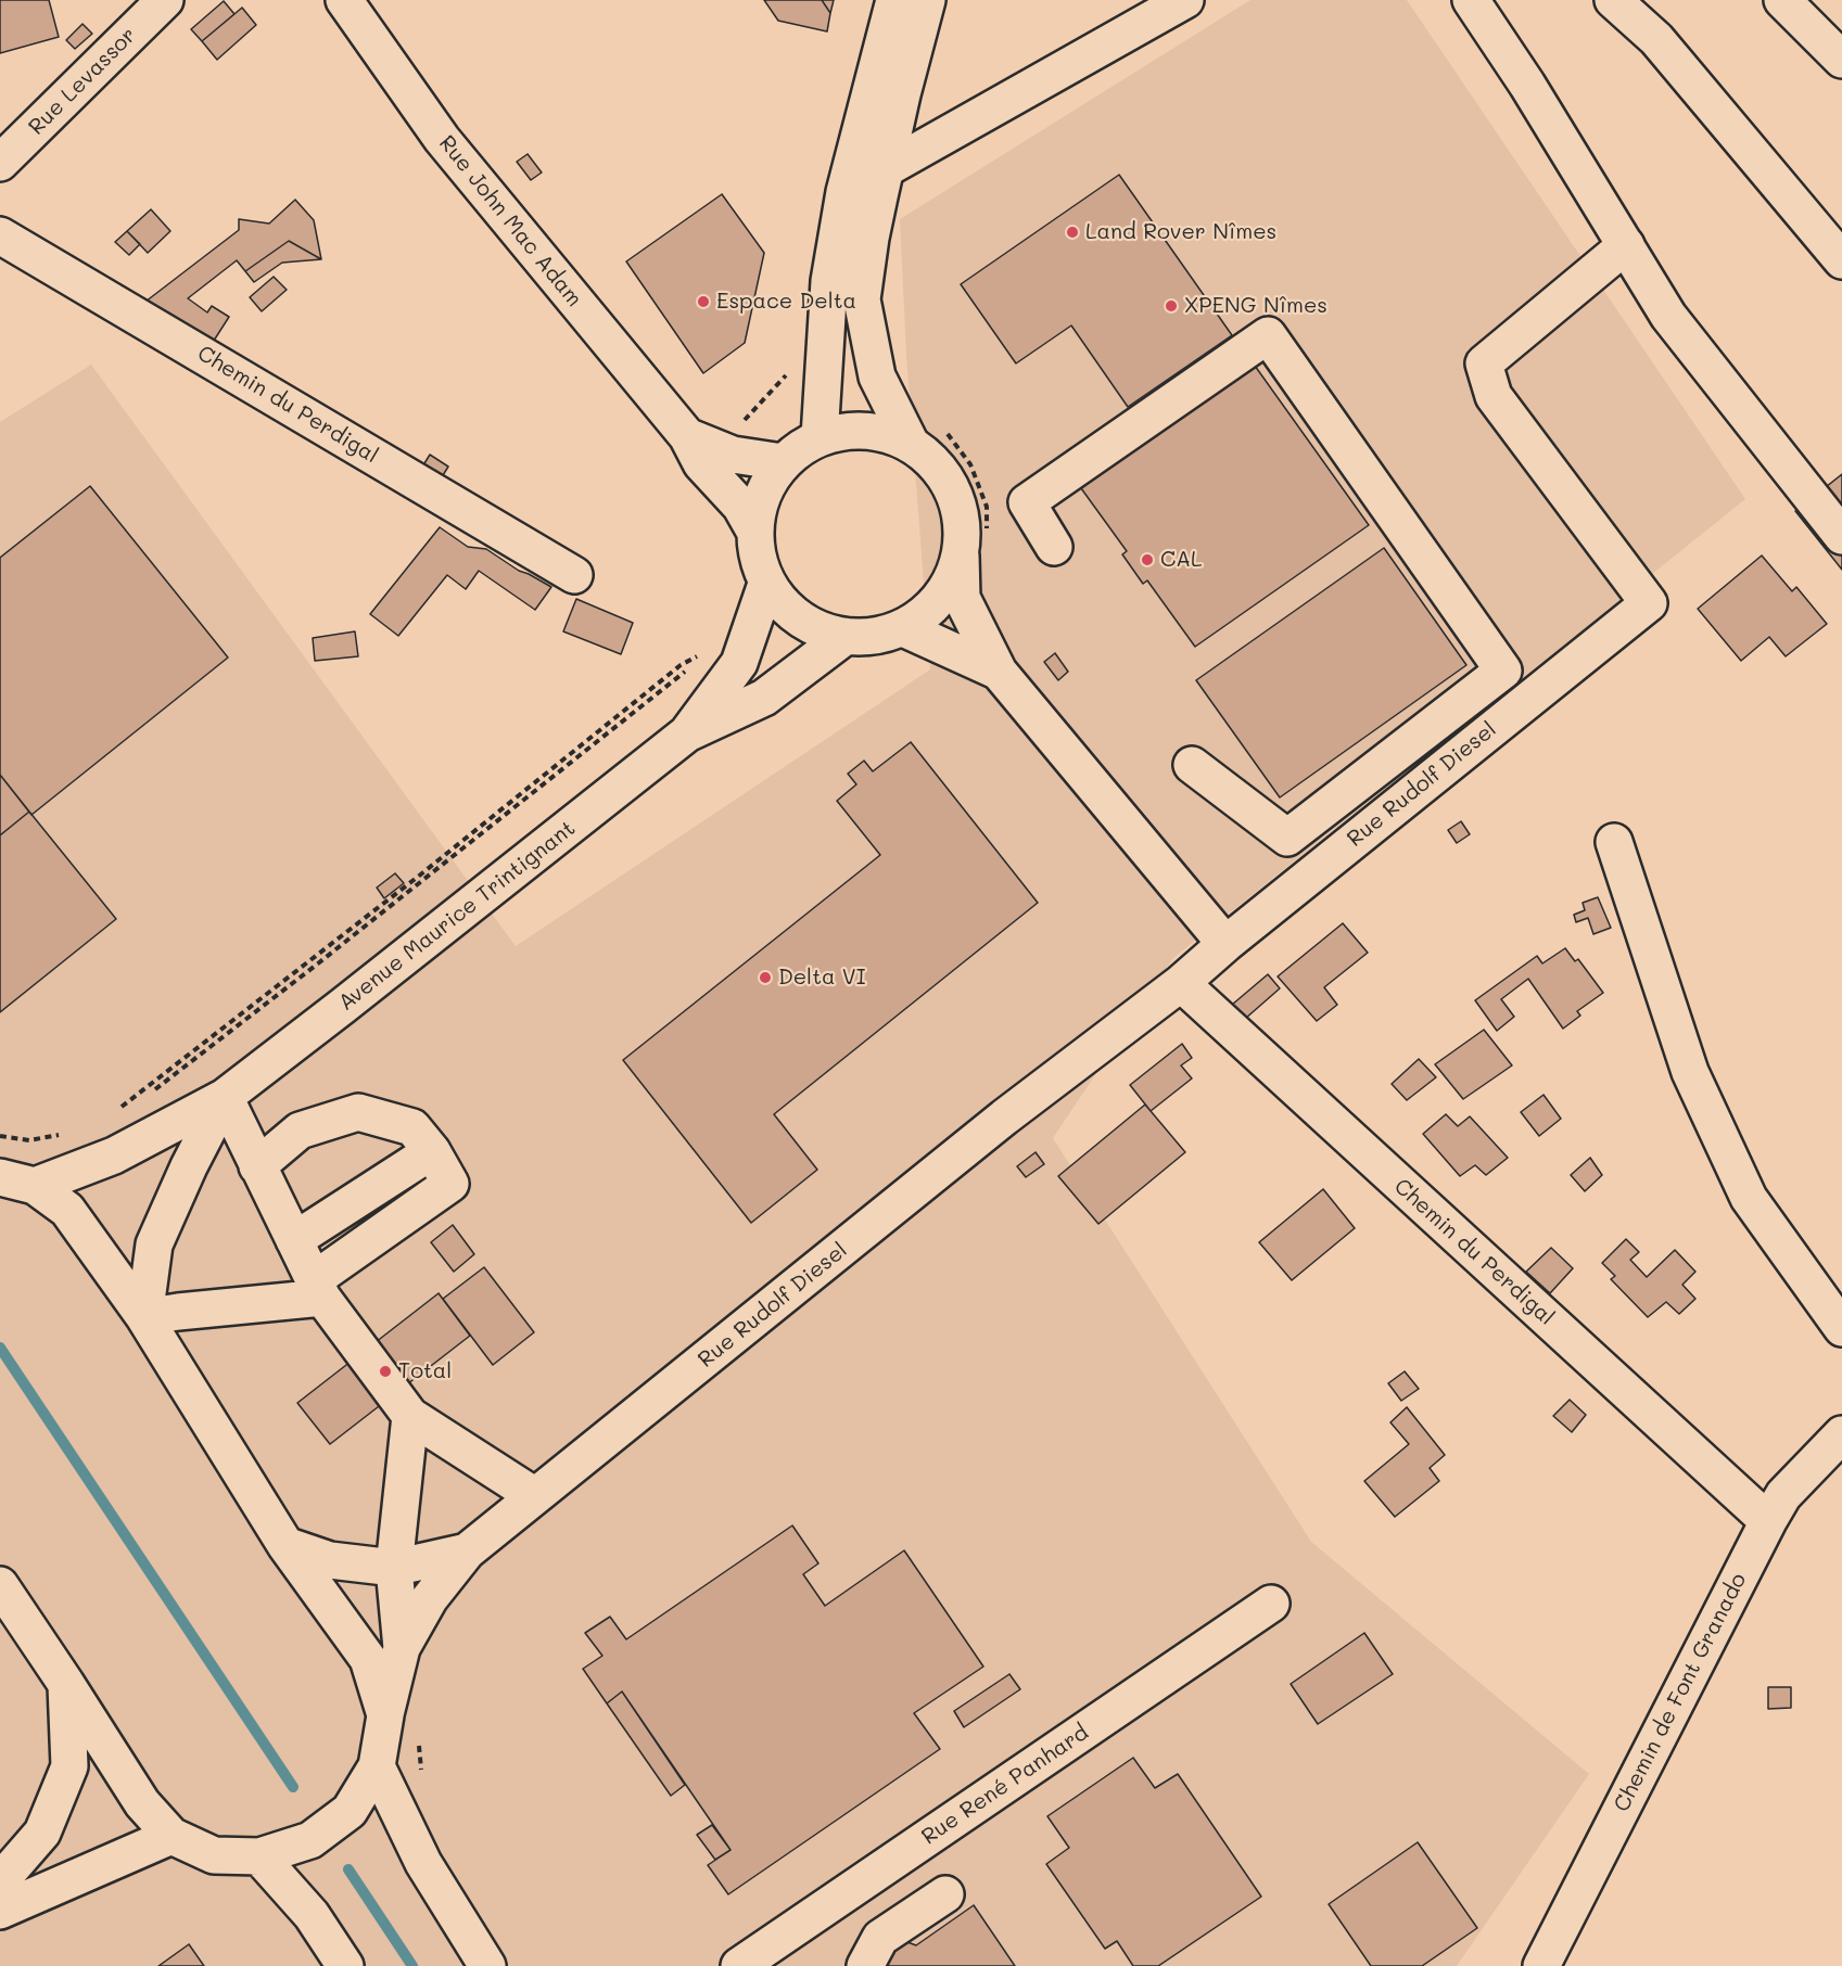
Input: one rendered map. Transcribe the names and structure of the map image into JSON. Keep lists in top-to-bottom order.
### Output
{
  "streets": {
    "main road": [
      "Rue Levassor",
      "Rue John Mac Adam",
      "Chemin du Perdigal",
      "Rue Rudolf Diesel",
      "Avenue Maurice Trintignant",
      "Chemin de Font Granado",
      "Rue René Panhard"
    ]
  },
  "crossings": [
    ["Rue John Mac Adam", "Avenue Maurice Trintignant"],
    ["Chemin du Perdigal", "Rue Rudolf Diesel"],
    ["Chemin du Perdigal", "Chemin de Font Granado"]
  ],
  "places": [
    "Land Rover Nîmes",
    "Espace Delta",
    "XPENG Nîmes",
    "CAL",
    "Delta VI",
    "Total"
  ]
}
